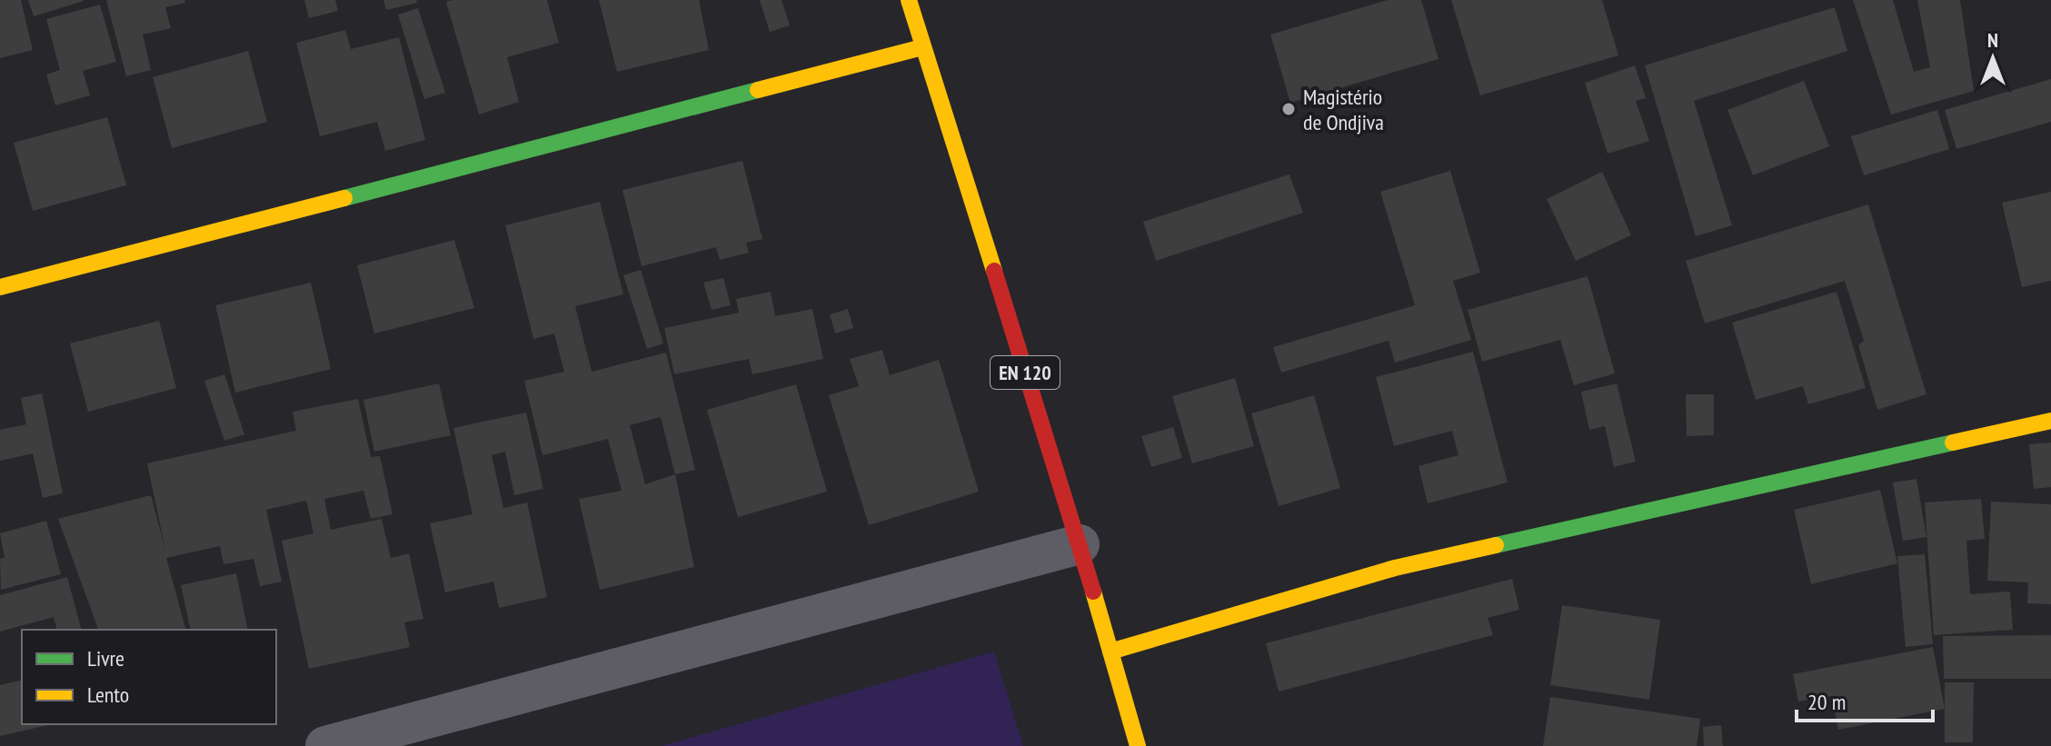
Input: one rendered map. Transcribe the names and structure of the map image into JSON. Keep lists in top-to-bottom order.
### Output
{
  "streets": {
    "street": ["EN 120"]
  },
  "places": ["Magistério de Ondjiva"],
  "legend": ["Livre", "Lento"],
  "scale_bar": "20 m",
  "north": "top"
}
